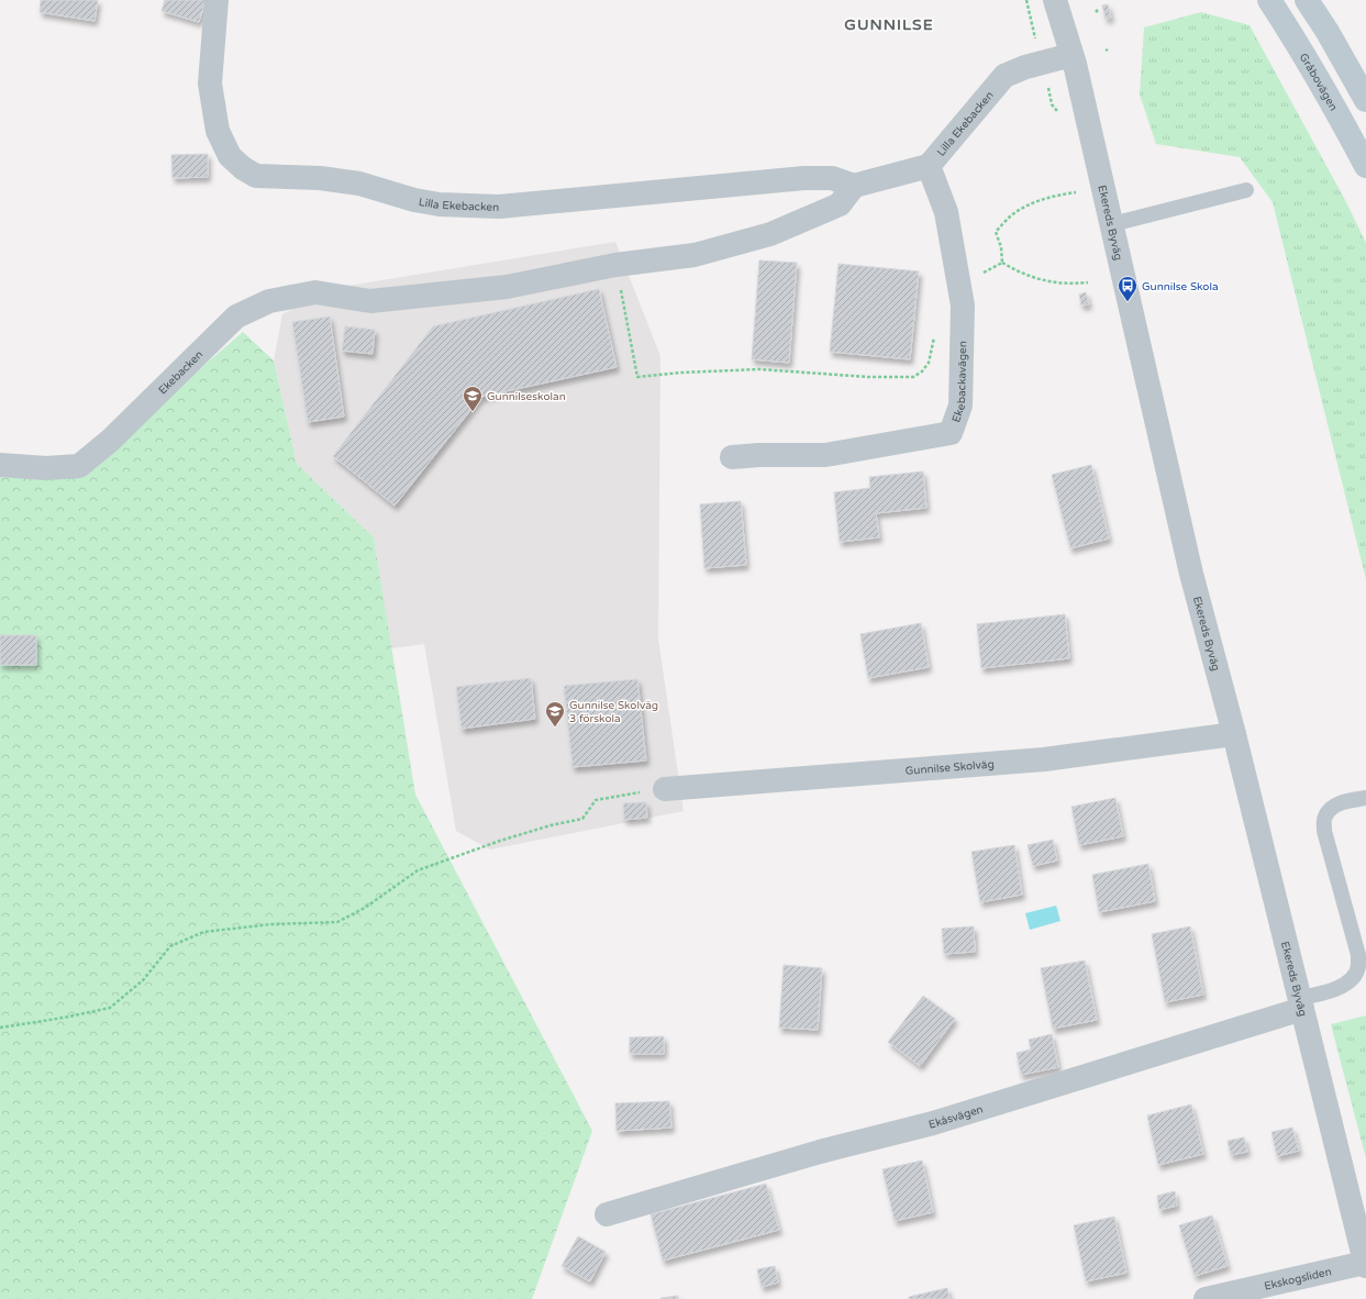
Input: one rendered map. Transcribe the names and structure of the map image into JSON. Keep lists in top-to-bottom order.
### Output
{
  "streets": {
    "main road": ["Gråbovägen"],
    "street": [
      "Lilla Ekebacken",
      "Ekereds Byväg",
      "Ekebacken",
      "Ekebackavägen",
      "Gunnilse Skolväg",
      "Ekåsvägen",
      "Ekskogsliden"
    ]
  },
  "crossings": [
    ["Lilla Ekebacken", "Ekereds Byväg"],
    ["Lilla Ekebacken", "Ekebackavägen"],
    ["Ekereds Byväg", "Gunnilse Skolväg"],
    ["Ekereds Byväg", "Ekåsvägen"],
    ["Ekereds Byväg", "Ekskogsliden"]
  ],
  "districts": ["GUNNILSE"],
  "places": {
    "bus stop": ["Gunnilse Skola"],
    "school or university": ["Gunnilseskolan", "Gunnilse Skolväg 3 förskola"]
  }
}
